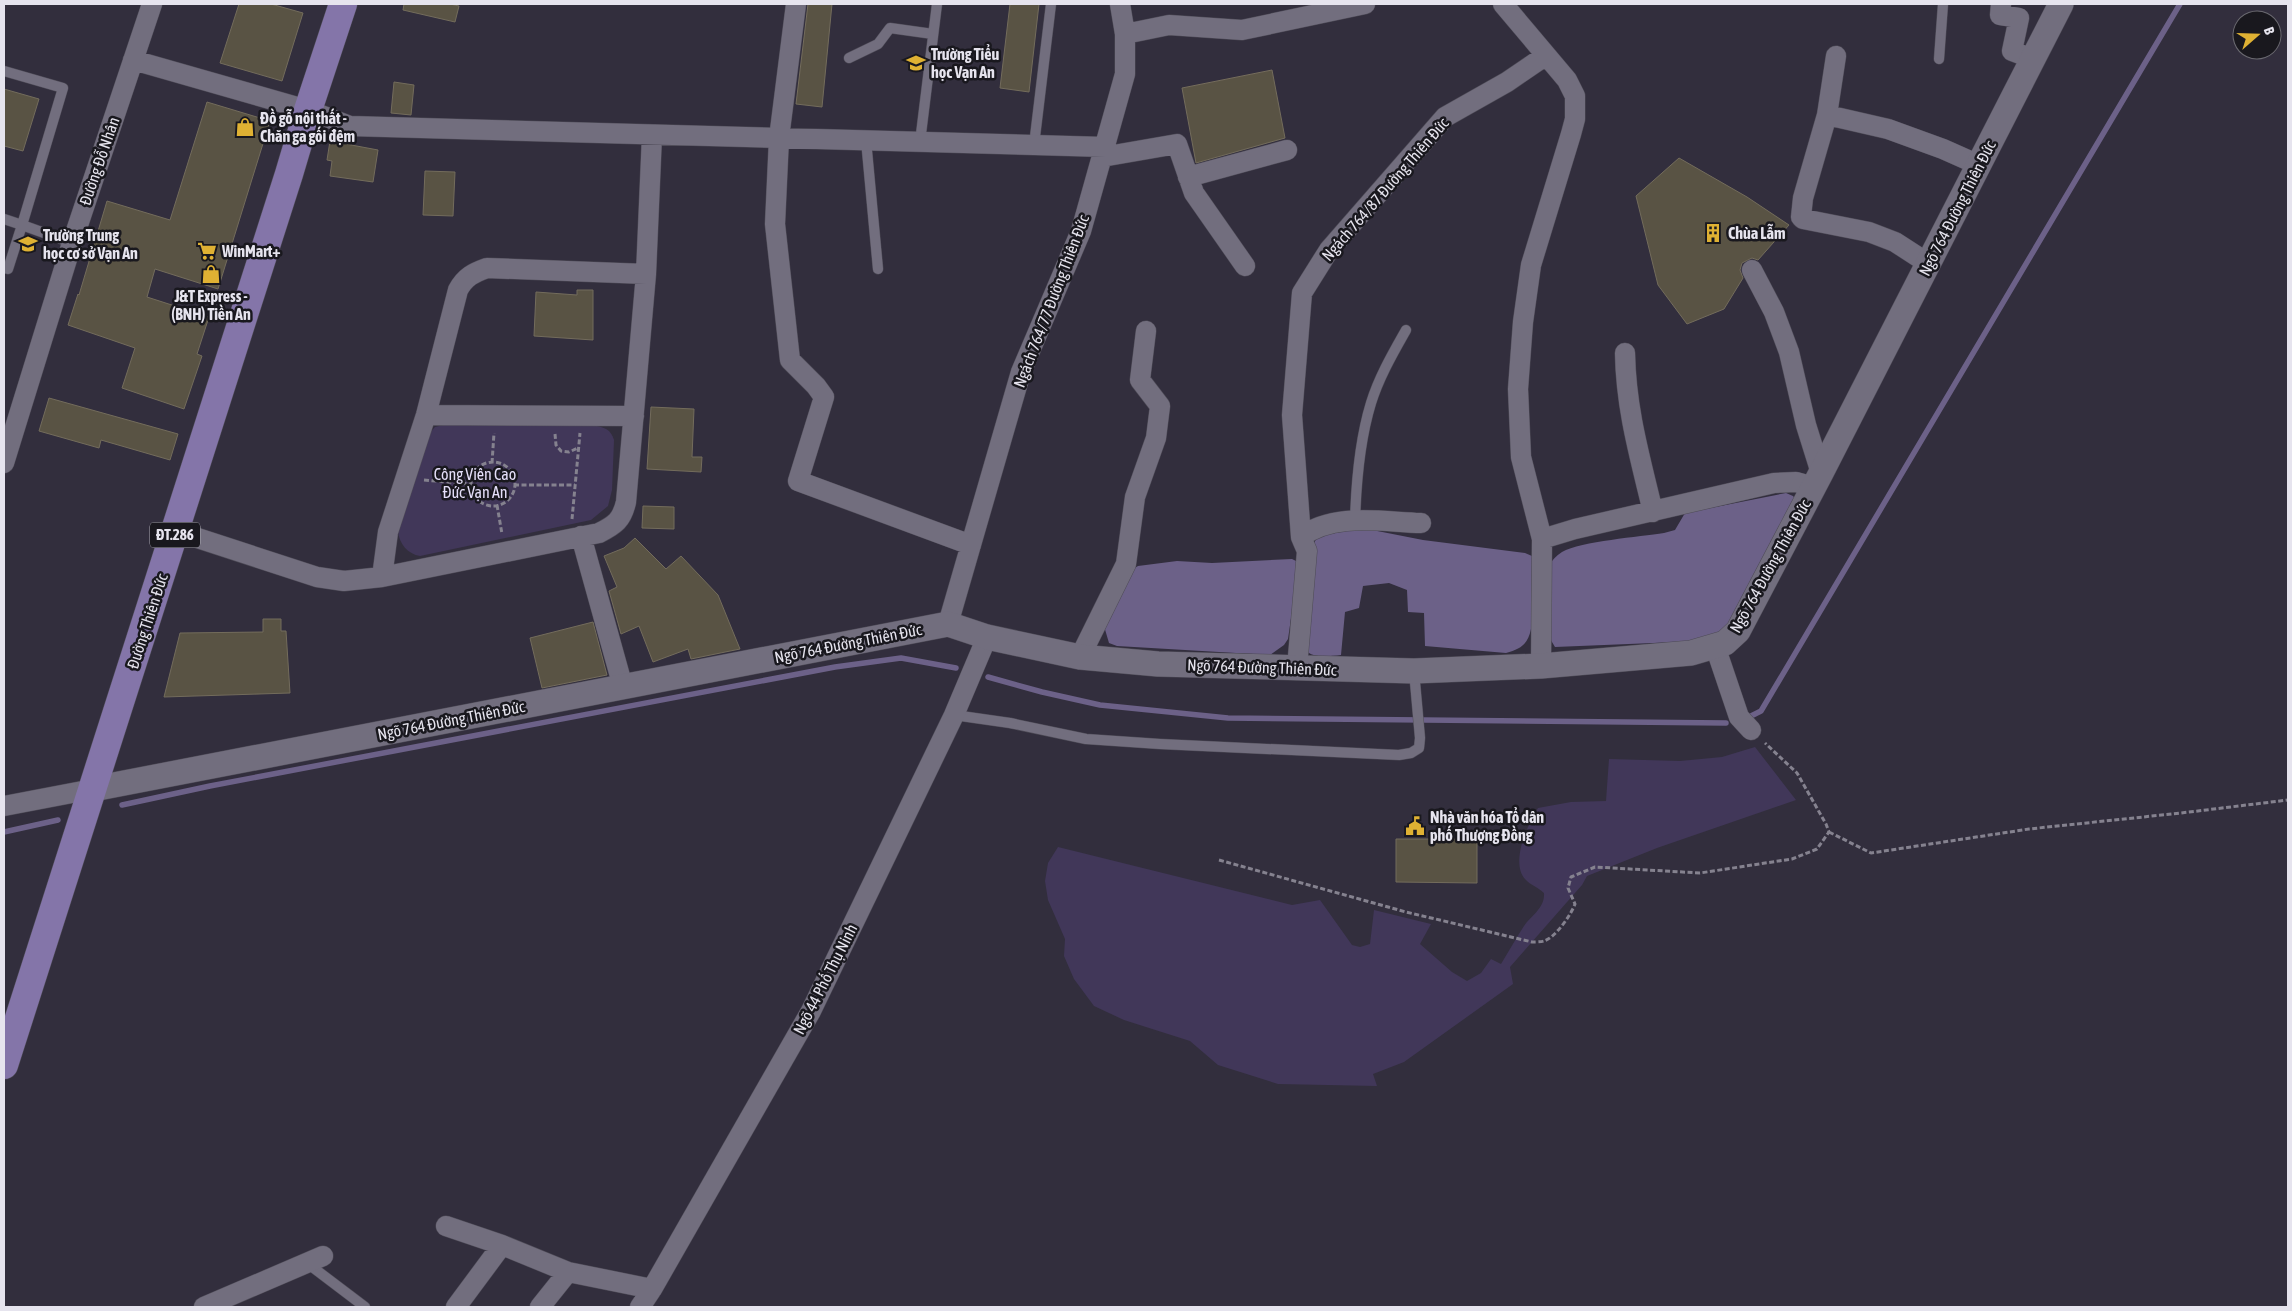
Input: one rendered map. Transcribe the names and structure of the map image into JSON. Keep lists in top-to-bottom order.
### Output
{
  "streets": {
    "main road": ["ĐT.286", "Đường Thiên Đức"],
    "street": [
      "Đường Đỗ Nhân",
      "Ngách 764/87 Đường Thiên Đức",
      "Ngõ 764 Đường Thiên Đức",
      "Ngách 764/77 Đường Thiên Đức",
      "Ngõ 44 Phố Thụ Ninh"
    ]
  },
  "crossings": [
    ["Ngách 764/87 Đường Thiên Đức", "Ngõ 764 Đường Thiên Đức"],
    ["Ngõ 764 Đường Thiên Đức", "Ngách 764/77 Đường Thiên Đức"],
    ["Ngõ 764 Đường Thiên Đức", "Đường Thiên Đức"],
    ["Ngõ 764 Đường Thiên Đức", "Ngõ 44 Phố Thụ Ninh"]
  ],
  "parks": ["Công Viên Cao Đức Vạn An"],
  "places": {
    "school or university": ["Trường Tiểu học Vạn An", "Trường Trung học cơ sở Vạn An"],
    "shop": ["Đồ gỗ nội thất - Chăn ga gối đệm", "J&T Express - (BNH) Tiền An"],
    "building": ["Chùa Lẫm"],
    "supermarket": ["WinMart+"],
    "public building": ["Nhà văn hóa Tổ dân phố Thượng Đồng"]
  },
  "north": "right"
}
